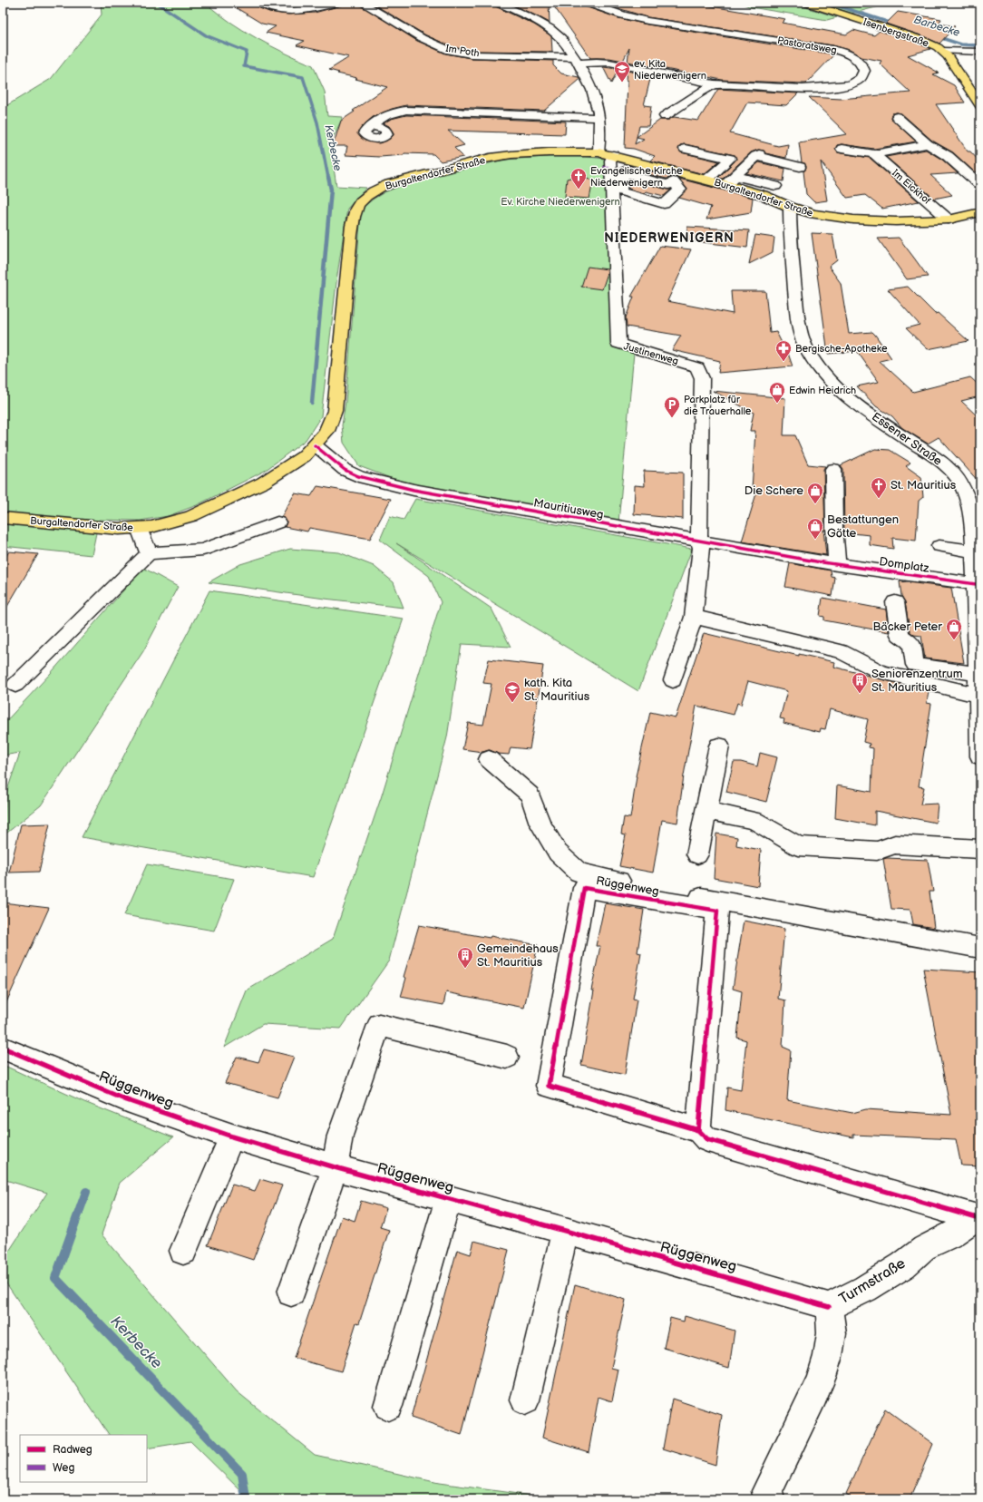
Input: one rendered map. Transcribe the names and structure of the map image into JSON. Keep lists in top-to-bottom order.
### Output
{
  "streets": {
    "main road": ["Isenbergstraße", "Burgaltendorfer Straße"],
    "street": [
      "Pastoratsweg",
      "Im Poth",
      "Im Eickhof",
      "Justinenweg",
      "Essener Straße",
      "Mauritiusweg",
      "Domplatz",
      "Rüggenweg",
      "Turmstraße"
    ]
  },
  "crossings": [
    ["Pastoratsweg", "Im Poth"],
    ["Burgaltendorfer Straße", "Im Eickhof"],
    ["Burgaltendorfer Straße", "Justinenweg"],
    ["Burgaltendorfer Straße", "Essener Straße"],
    ["Burgaltendorfer Straße", "Mauritiusweg"],
    ["Justinenweg", "Mauritiusweg"],
    ["Essener Straße", "Domplatz"],
    ["Mauritiusweg", "Domplatz"],
    ["Rüggenweg", "Turmstraße"]
  ],
  "districts": ["NIEDERWENIGERN"],
  "water": ["Barbecke", "Kerbecke"],
  "parks": ["Ev. Kirche Niederwenigern"],
  "places": {
    "school or university": ["ev. Kita Niederwenigern", "kath. Kita St. Mauritius"],
    "church": ["Evangelische Kirche Niederwenigern", "St. Mauritius"],
    "pharmacy": ["Bergische-Apotheke"],
    "shop": [
      "Edwin Heidrich",
      "Die Schere",
      "Bestattungen Götte",
      "Bäcker Peter"
    ],
    "parking": ["Parkplatz für die Trauerhalle"],
    "building": ["Seniorenzentrum St. Mauritius", "Gemeindehaus St. Mauritius"]
  },
  "legend": ["Radweg", "Weg"]
}
